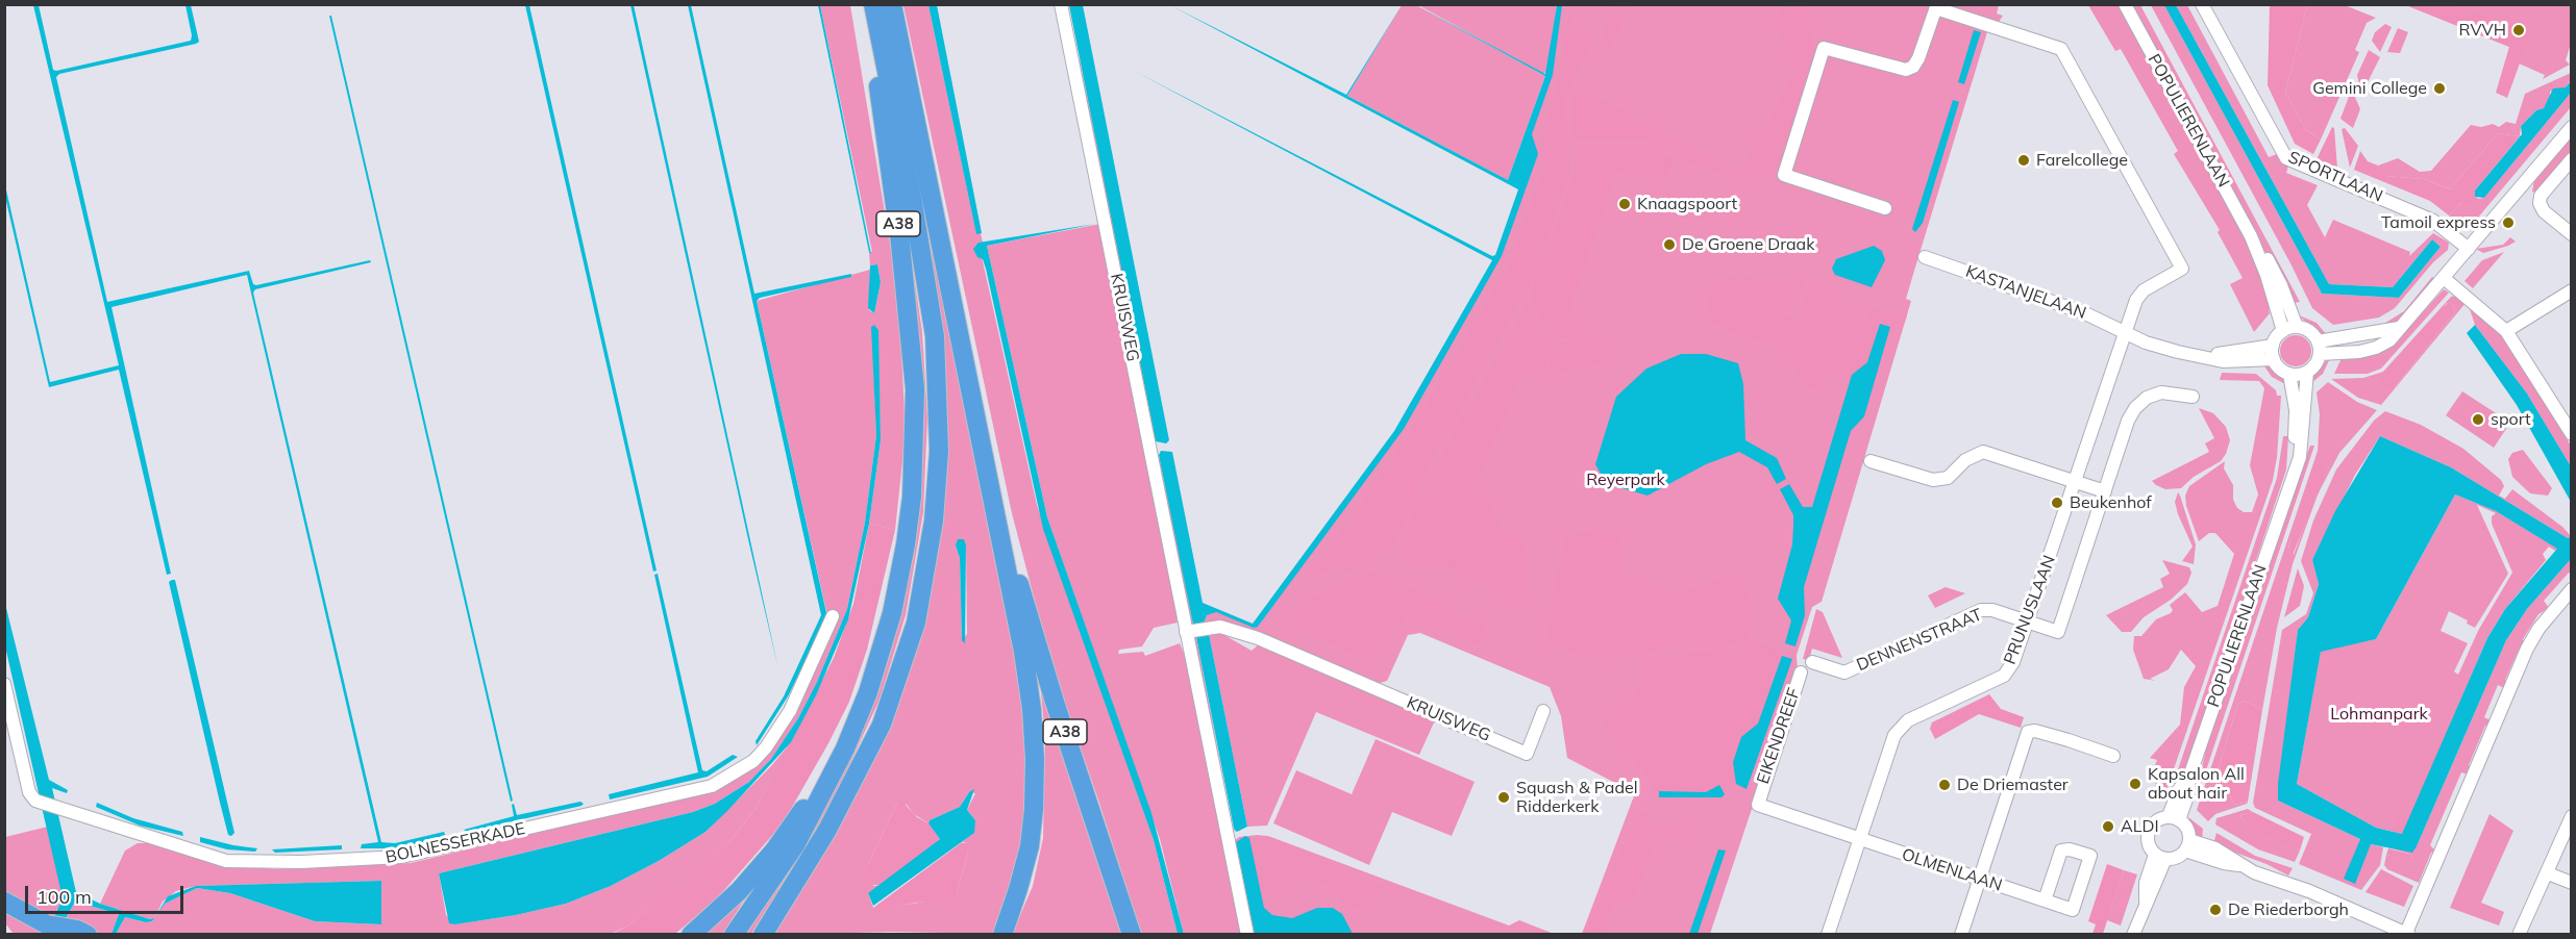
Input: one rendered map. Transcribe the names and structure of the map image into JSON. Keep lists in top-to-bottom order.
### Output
{
  "streets": {
    "highway": ["A38"],
    "street": [
      "POPULIERENLAAN",
      "SPORTLAAN",
      "KASTANJELAAN",
      "KRUISWEG",
      "PRUNUSLAAN",
      "DENNENSTRAAT",
      "EIKENDREEF",
      "BOLNESSERKADE",
      "OLMENLAAN"
    ]
  },
  "crossings": [
    ["POPULIERENLAAN", "KASTANJELAAN"],
    ["KASTANJELAAN", "PRUNUSLAAN"],
    ["PRUNUSLAAN", "DENNENSTRAAT"],
    ["PRUNUSLAAN", "EIKENDREEF"],
    ["PRUNUSLAAN", "OLMENLAAN"],
    ["EIKENDREEF", "OLMENLAAN"]
  ],
  "parks": ["Reyerpark", "Lohmanpark"],
  "places": [
    "RVVH",
    "Gemini College",
    "Farelcollege",
    "Knaagspoort",
    "Tamoil express",
    "De Groene Draak",
    "sport",
    "Beukenhof",
    "Kapsalon All about hair",
    "De Driemaster",
    "Squash & Padel Ridderkerk",
    "ALDI",
    "De Riederborgh"
  ],
  "scale_bar": "100 m"
}
